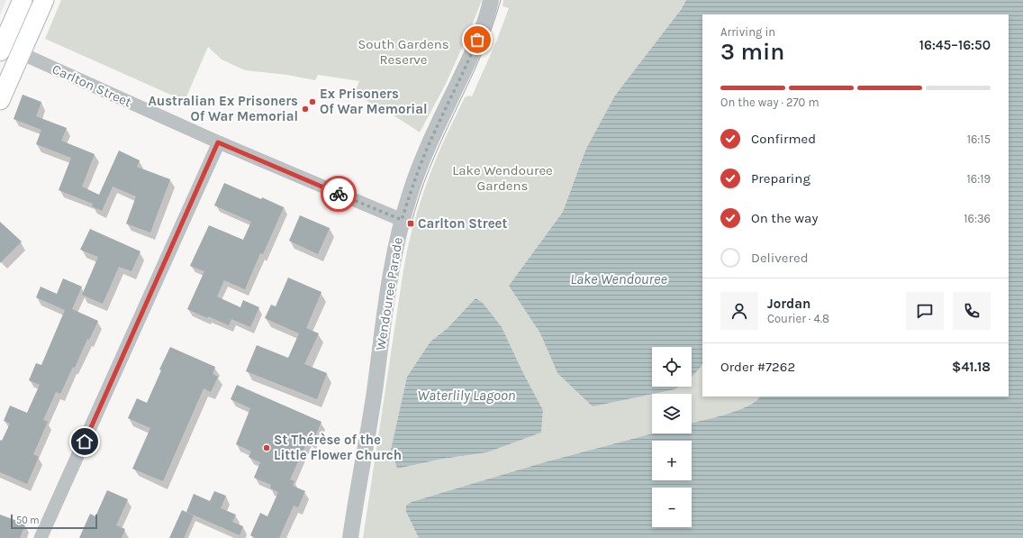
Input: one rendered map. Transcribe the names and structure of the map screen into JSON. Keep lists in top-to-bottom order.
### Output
{
  "streets": {
    "street": ["Carlton Street", "Wendouree Parade"]
  },
  "crossings": [
    ["Carlton Street", "Wendouree Parade"]
  ],
  "water": ["Lake Wendouree", "Waterlily Lagoon"],
  "parks": ["South Gardens Reserve", "Lake Wendouree Gardens"],
  "places": {
    "other": ["Ex Prisoners Of War Memorial", "Australian Ex Prisoners Of War Memorial", "St Thérèse of the Little Flower Church"],
    "transit": ["Carlton Street"]
  },
  "scale_bar": "50 m",
  "page": {
    "heading": ["3 min", "Arriving in", "16:45–16:50"],
    "panel": [
      "Jordan",
      "Courier · 4.8",
      "Order #7262",
      "$41.18"
    ],
    "bar": "On the way · 270 m",
    "list": [
      ["Confirmed", "16:15"],
      ["Preparing", "16:19"],
      ["On the way", "16:36"],
      "Delivered"
    ],
    "map_buttons": ["+", "−"],
    "scale": "50 m"
  }
}
